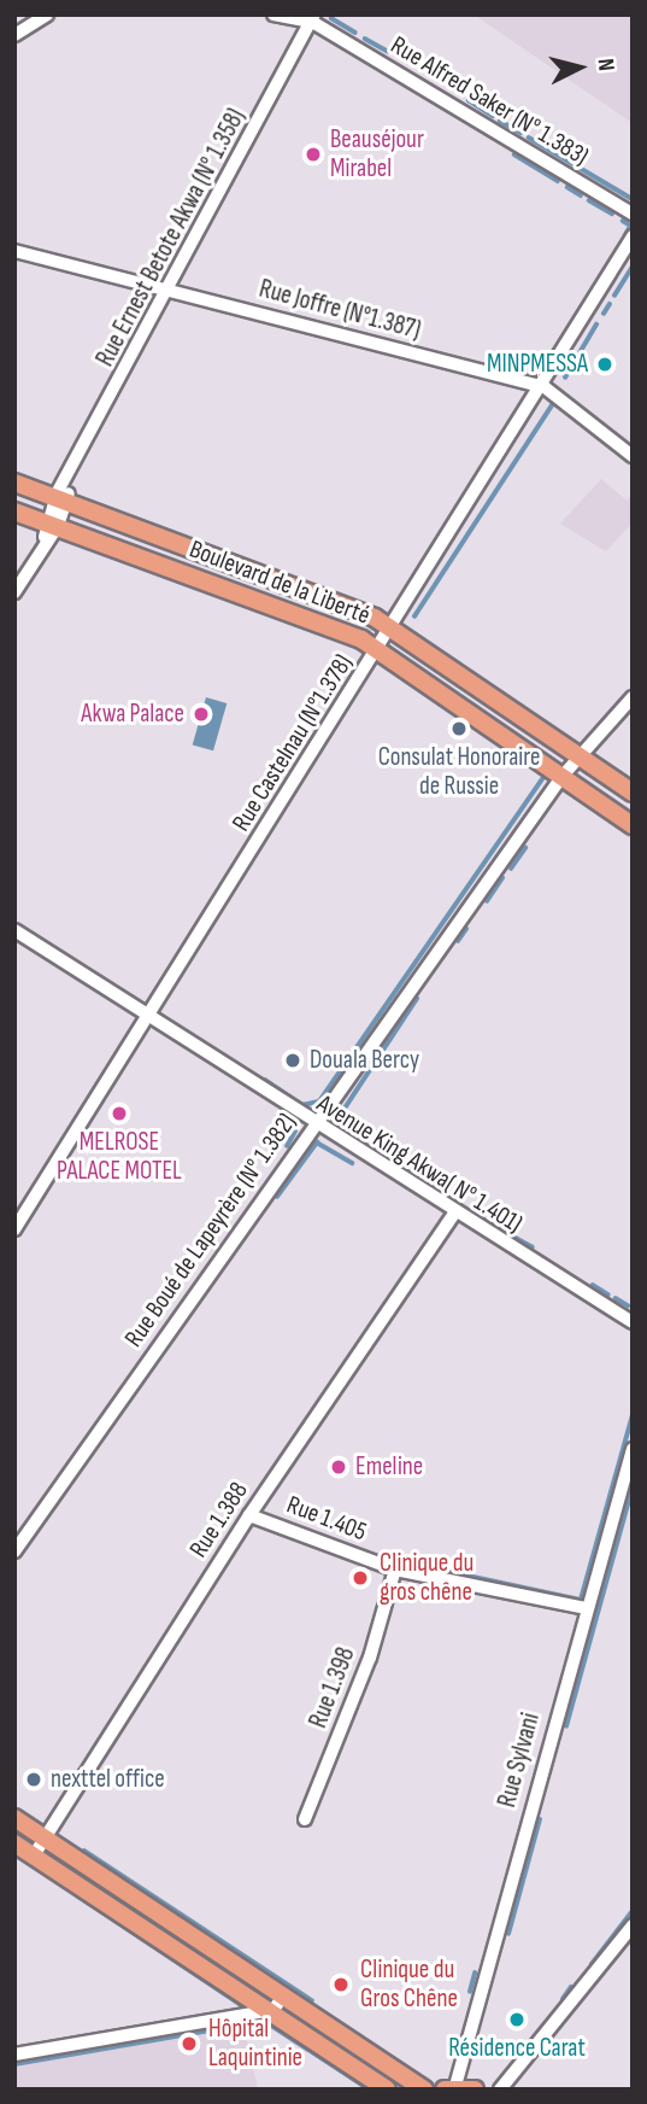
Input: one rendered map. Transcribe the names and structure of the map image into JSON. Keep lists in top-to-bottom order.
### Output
{
  "streets": {
    "main road": ["Boulevard de la Liberté"],
    "street": [
      "Rue Alfred Saker (N° 1.383)",
      "Rue Ernest Betote Akwa (N° 1.358)",
      "Rue Joffre (N°1.387)",
      "Rue Castelnau (N°1.378)",
      "Avenue King Akwa( N° 1.401)",
      "Rue Boué de Lapeyrère (N° 1.382)",
      "Rue 1.405",
      "Rue 1.388",
      "Rue 1.398",
      "Rue Sylvani"
    ]
  },
  "crossings": [
    ["Rue Alfred Saker (N° 1.383)", "Rue Ernest Betote Akwa (N° 1.358)"],
    ["Rue Ernest Betote Akwa (N° 1.358)", "Rue Joffre (N°1.387)"],
    ["Rue Ernest Betote Akwa (N° 1.358)", "Boulevard de la Liberté"],
    ["Rue Joffre (N°1.387)", "Rue Castelnau (N°1.378)"],
    ["Boulevard de la Liberté", "Rue Castelnau (N°1.378)"],
    ["Boulevard de la Liberté", "Rue Boué de Lapeyrère (N° 1.382)"],
    ["Rue Castelnau (N°1.378)", "Avenue King Akwa( N° 1.401)"],
    ["Avenue King Akwa( N° 1.401)", "Rue Boué de Lapeyrère (N° 1.382)"],
    ["Avenue King Akwa( N° 1.401)", "Rue 1.388"],
    ["Rue 1.405", "Rue 1.388"],
    ["Rue 1.405", "Rue 1.398"],
    ["Rue 1.405", "Rue Sylvani"]
  ],
  "places": [
    "Beauséjour Mirabel",
    "MINPMESSA",
    "Akwa Palace",
    "Consulat Honoraire de Russie",
    "Douala Bercy",
    "MELROSE PALACE MOTEL",
    "Emeline",
    "Clinique du gros chêne",
    "nexttel office",
    "Clinique du Gros Chêne",
    "Résidence Carat",
    "Hôpital Laquintinie"
  ],
  "north": "right"
}
